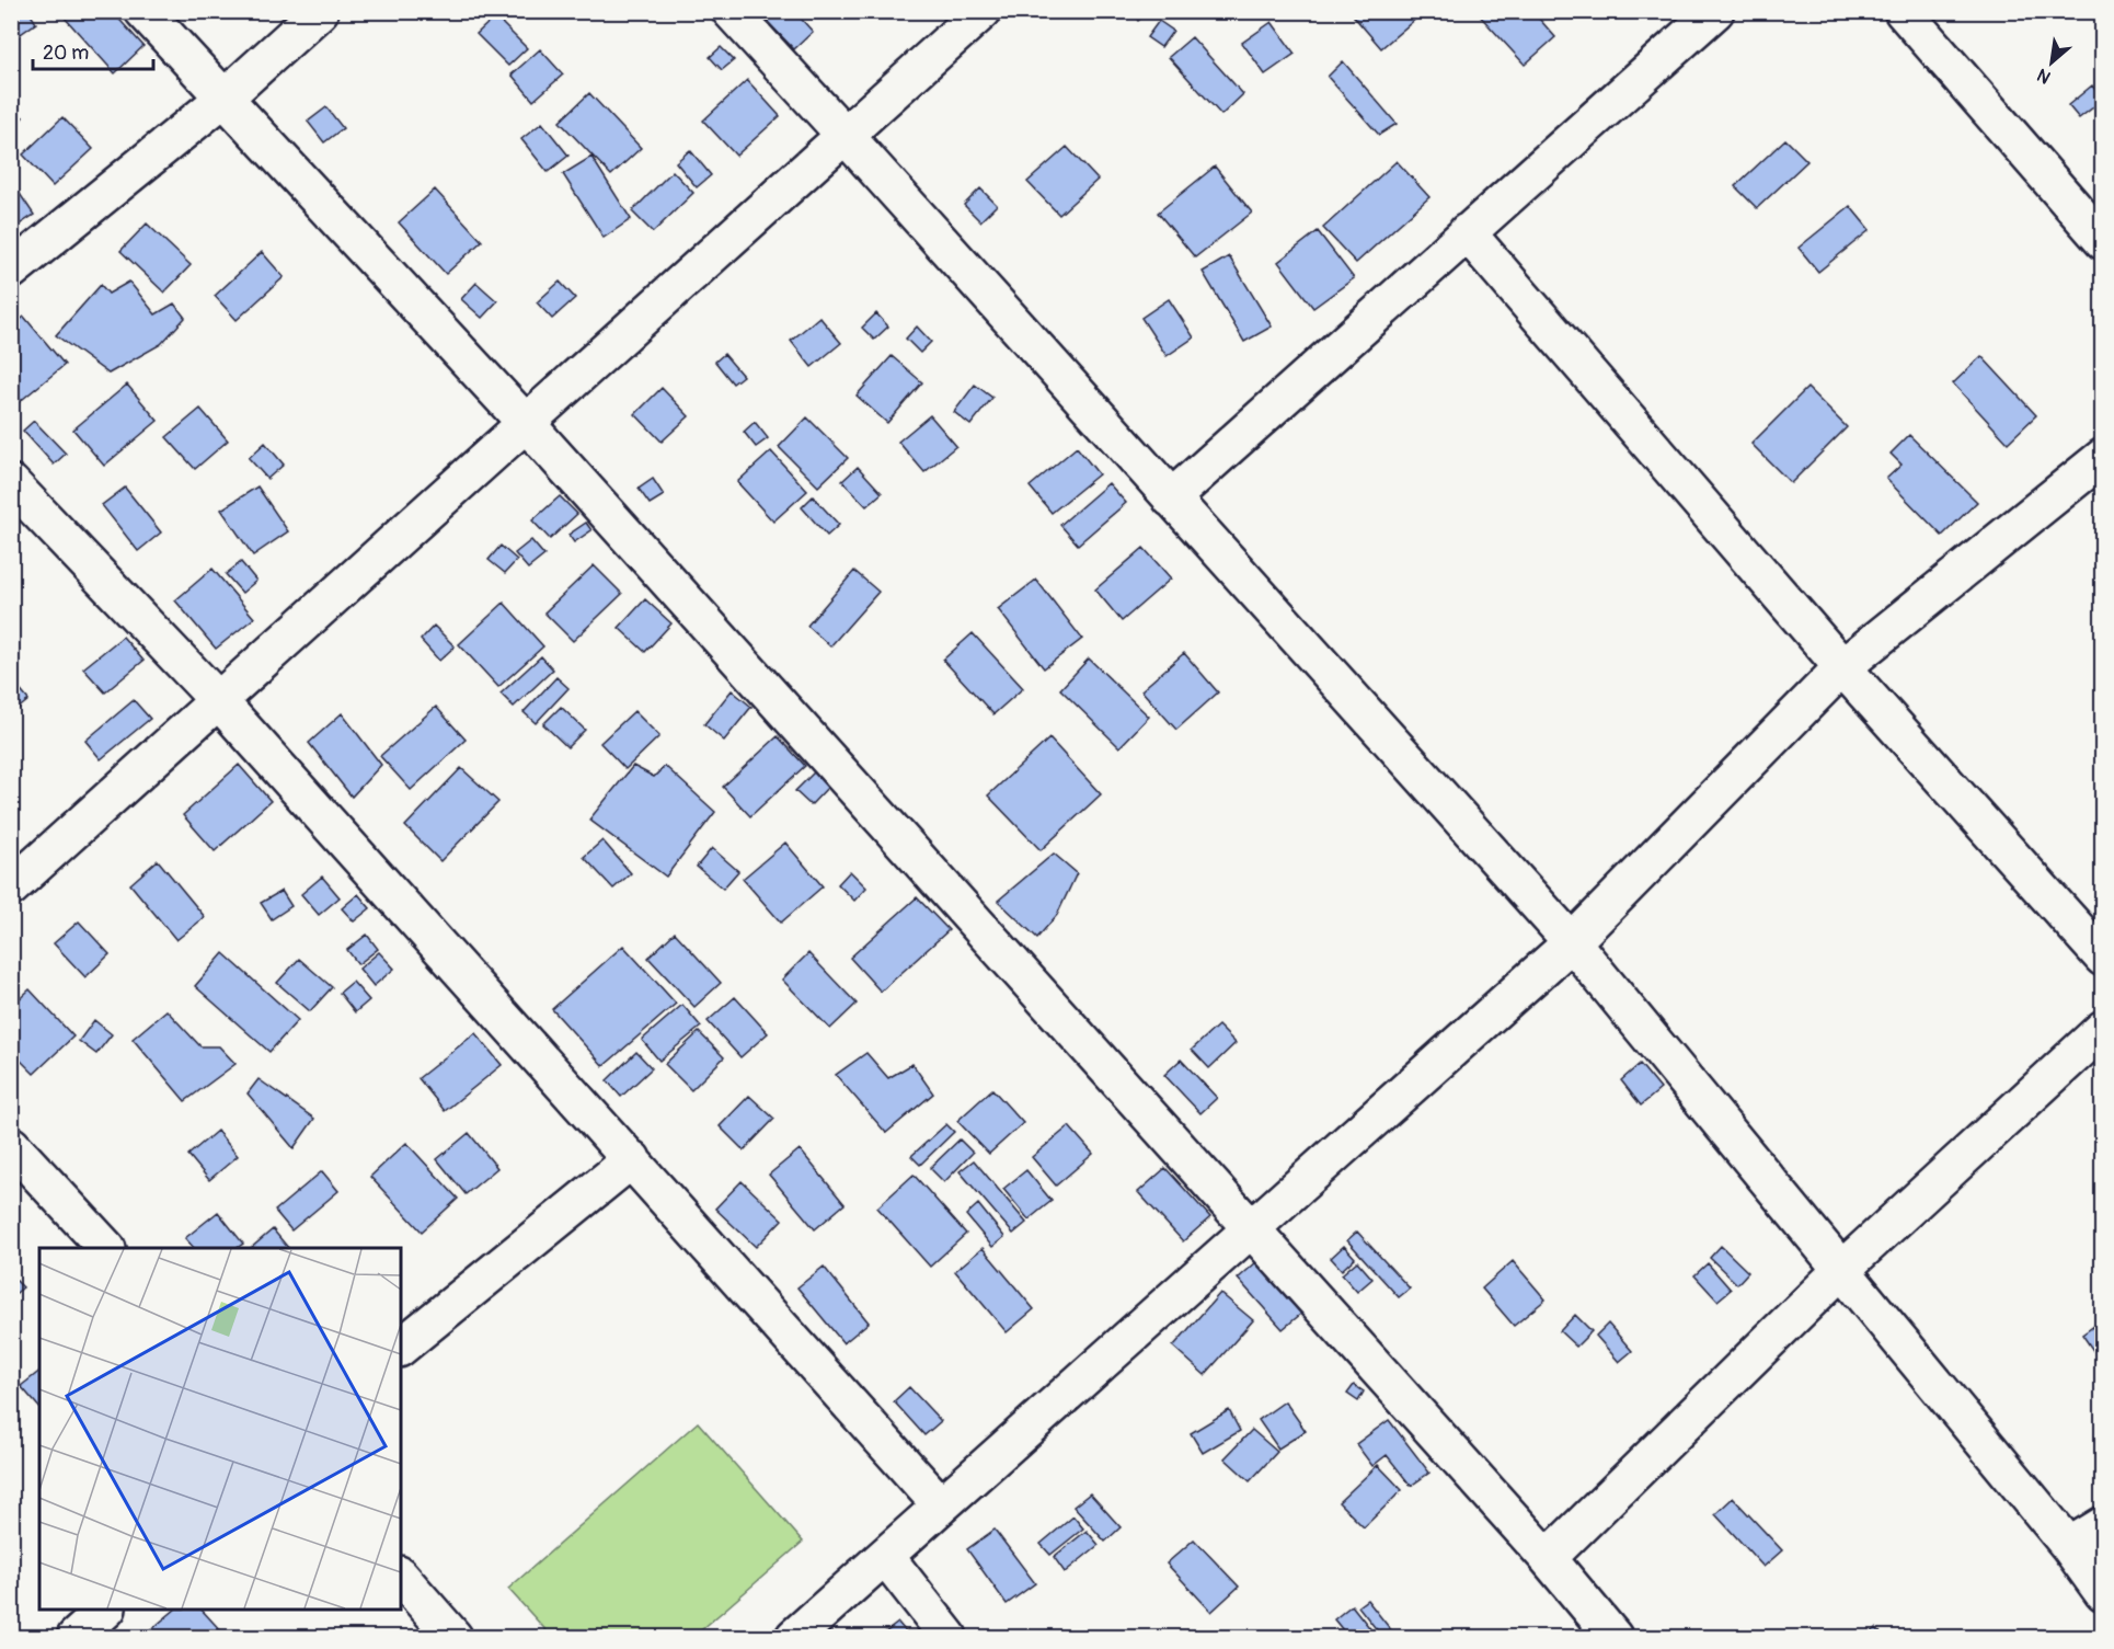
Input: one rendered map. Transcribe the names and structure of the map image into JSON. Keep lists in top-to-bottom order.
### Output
{
  "scale_bar": "20 m",
  "north": "bottom left"
}
